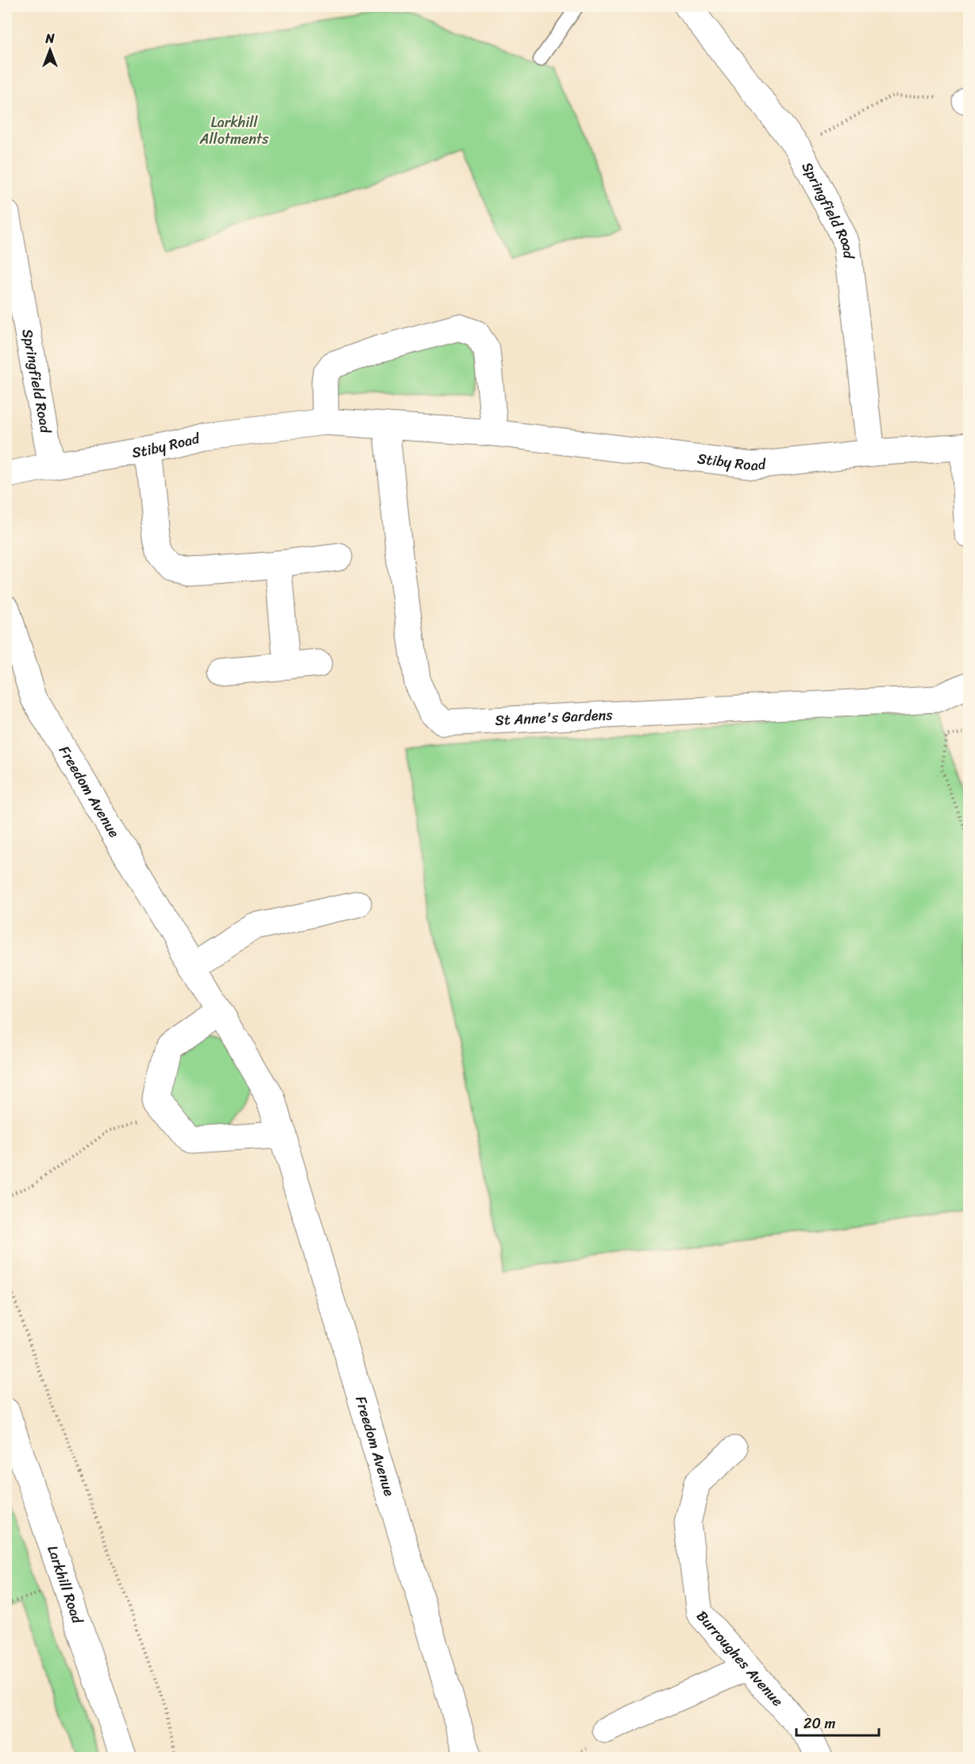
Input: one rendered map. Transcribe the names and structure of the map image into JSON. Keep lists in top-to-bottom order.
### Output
{
  "streets": {
    "street": [
      "Springfield Road",
      "Stiby Road",
      "St Anne's Gardens",
      "Freedom Avenue",
      "Larkhill Road",
      "Burroughes Avenue"
    ]
  },
  "crossings": [
    ["Springfield Road", "Stiby Road"],
    ["Stiby Road", "St Anne's Gardens"]
  ],
  "parks": ["Larkhill Allotments"],
  "scale_bar": "20 m",
  "north": "top"
}
